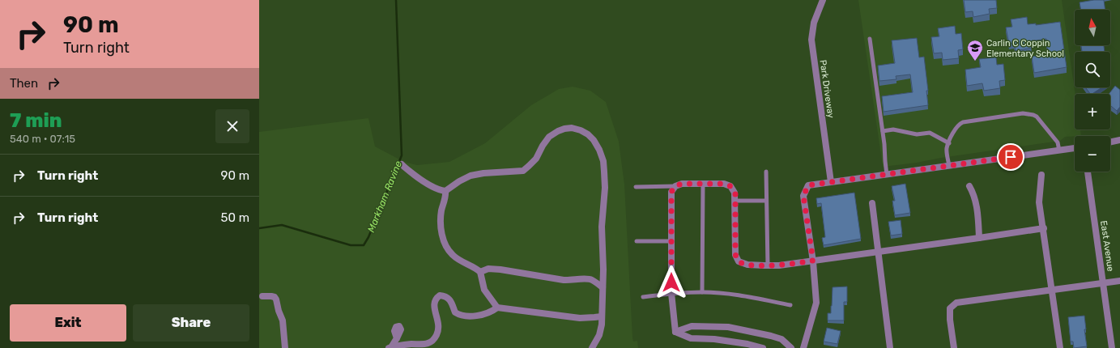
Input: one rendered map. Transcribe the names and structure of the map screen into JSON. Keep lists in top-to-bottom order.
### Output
{
  "streets": {
    "street": ["Park Driveway", "East Avenue"]
  },
  "water": ["Markham Ravine"],
  "places": {
    "school or university": ["Carlin C Coppin Elementary School"]
  },
  "north": "top",
  "page": {
    "turn": ["90 m", "Turn right"],
    "map_buttons": ["+", "−"],
    "then": "Then",
    "heading": ["7 min", "540 m · 07:15"],
    "list": [
      {
        "name": "Turn right",
        "value": "90 m"
      },
      {
        "name": "Turn right",
        "value": "50 m"
      }
    ],
    "buttons": ["Exit", "Share"]
  }
}
